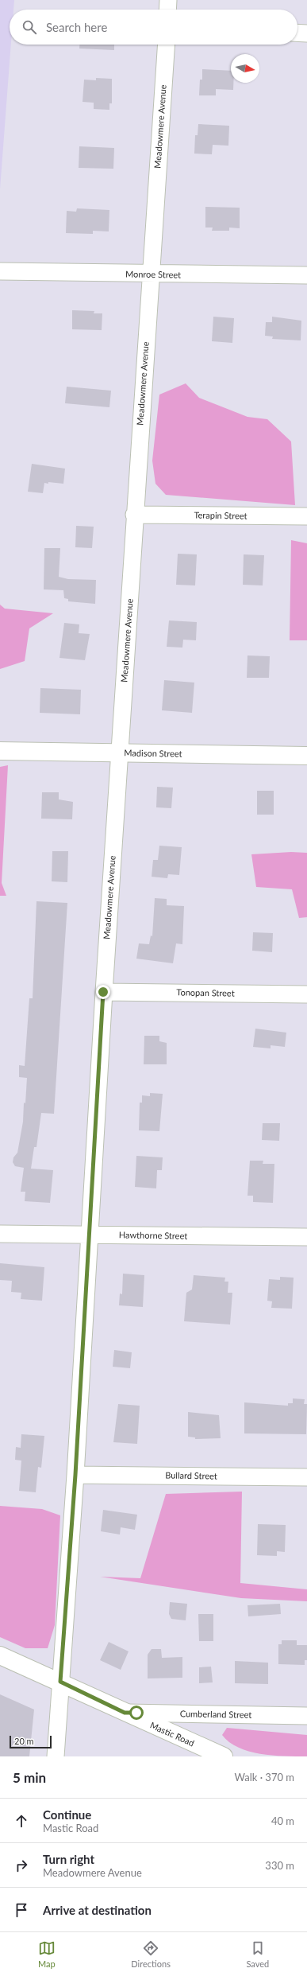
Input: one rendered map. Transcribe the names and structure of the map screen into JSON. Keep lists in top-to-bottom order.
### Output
{
  "streets": {
    "street": [
      "Meadowmere Avenue",
      "Monroe Street",
      "Terapin Street",
      "Madison Street",
      "Tonopan Street",
      "Hawthorne Street",
      "Bullard Street",
      "Cumberland Street",
      "Mastic Road"
    ]
  },
  "crossings": [
    ["Meadowmere Avenue", "Monroe Street"],
    ["Meadowmere Avenue", "Terapin Street"],
    ["Meadowmere Avenue", "Madison Street"],
    ["Meadowmere Avenue", "Tonopan Street"],
    ["Meadowmere Avenue", "Hawthorne Street"],
    ["Meadowmere Avenue", "Bullard Street"],
    ["Meadowmere Avenue", "Mastic Road"],
    ["Cumberland Street", "Mastic Road"]
  ],
  "scale_bar": "20 m",
  "north": "right",
  "page": {
    "search": "Search here",
    "scale": "20 m",
    "heading": ["5 min", "Walk · 370 m"],
    "list": [
      ["Continue", "Mastic Road", "40 m"],
      ["Turn right", "Meadowmere Avenue", "330 m"],
      "Arrive at destination"
    ],
    "nav": ["Map", "Directions", "Saved"]
  }
}
